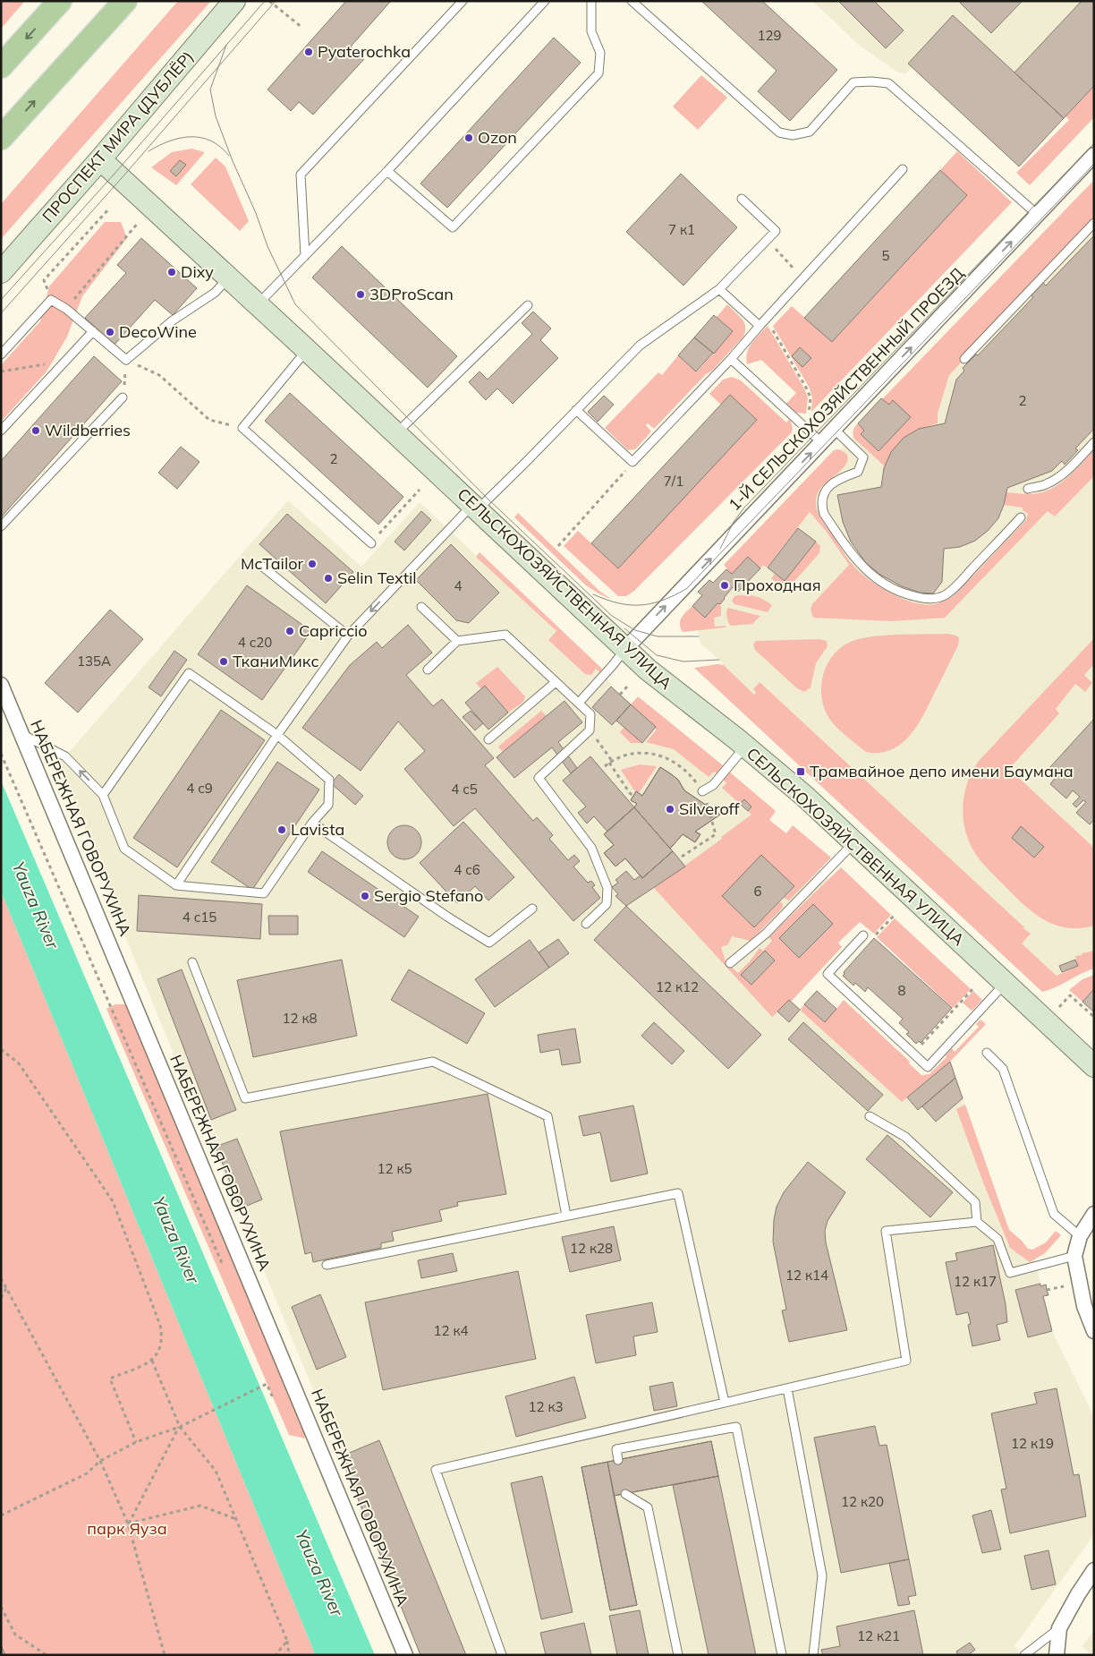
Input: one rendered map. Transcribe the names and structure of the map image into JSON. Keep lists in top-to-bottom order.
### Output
{
  "streets": {
    "main road": ["ПРОСПЕКТ МИРА (ДУБЛЁР)", "СЕЛЬСКОХОЗЯЙСТВЕННАЯ УЛИЦА"],
    "street": ["1-Й СЕЛЬСКОХОЗЯЙСТВЕННЫЙ ПРОЕЗД", "НАБЕРЕЖНАЯ ГОВОРУХИНА"]
  },
  "crossings": [
    ["ПРОСПЕКТ МИРА (ДУБЛЁР)", "СЕЛЬСКОХОЗЯЙСТВЕННАЯ УЛИЦА"],
    ["1-Й СЕЛЬСКОХОЗЯЙСТВЕННЫЙ ПРОЕЗД", "СЕЛЬСКОХОЗЯЙСТВЕННАЯ УЛИЦА"]
  ],
  "one_way": ["1-Й СЕЛЬСКОХОЗЯЙСТВЕННЫЙ ПРОЕЗД"],
  "water": ["Yauza River"],
  "parks": ["парк Яуза"],
  "places": {
    "other": [
      "Pyaterochka",
      "Ozon",
      "Dixy",
      "3DProScan",
      "DecoWine",
      "Wildberries",
      "McTailor",
      "Selin Textil",
      "Проходная",
      "Capriccio",
      "ТканиМикс",
      "Silveroff",
      "Lavista",
      "Sergio Stefano"
    ],
    "transit": ["Трамвайное депо имени Баумана"]
  },
  "house_numbers": [
    "129",
    "7 к1",
    "5",
    "2",
    "2",
    "7/1",
    "4",
    "4 с20",
    "135А",
    "4 с9",
    "4 с5",
    "4 c6",
    "6",
    "4 с15",
    "12 к12",
    "8",
    "12 к8",
    "12 к5",
    "12 к28",
    "12 к14",
    "12 к17",
    "12 к4",
    "12 к3",
    "12 к19",
    "12 к20",
    "12 к21"
  ]
}
